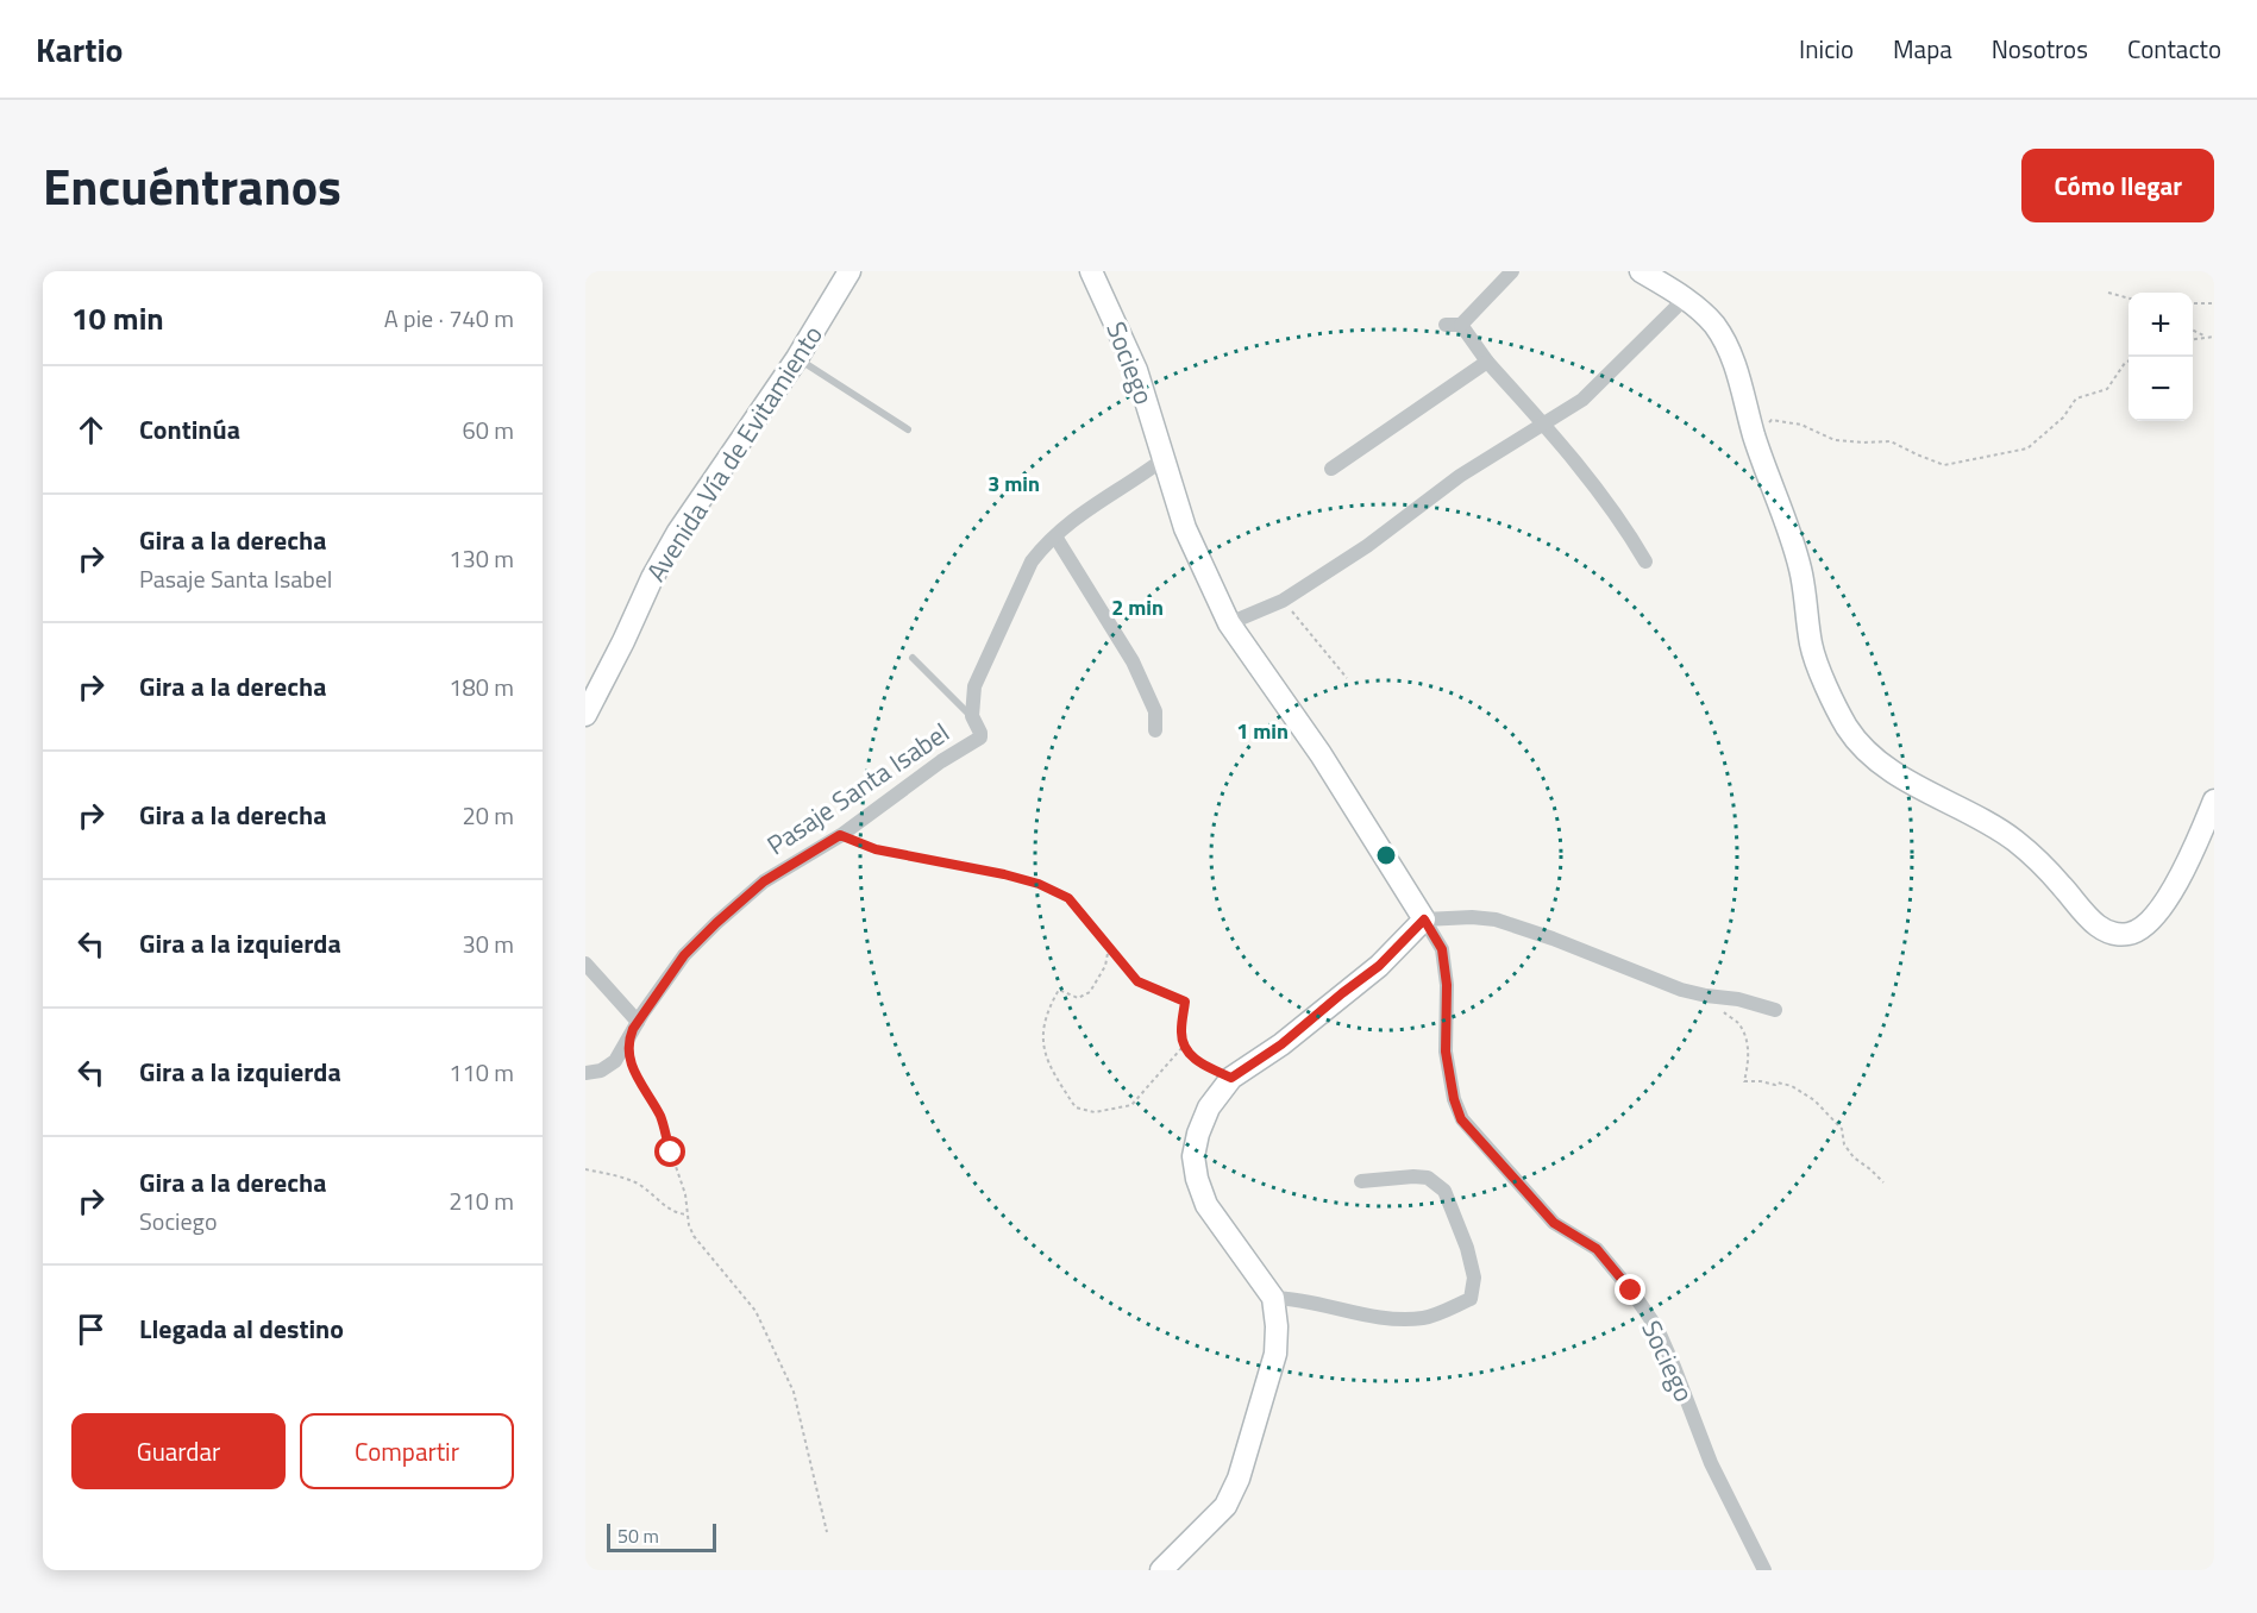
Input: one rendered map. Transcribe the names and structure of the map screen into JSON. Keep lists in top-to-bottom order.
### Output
{
  "streets": {
    "main road": ["Sociego", "Avenida Vía de Evitamiento"],
    "street": ["Pasaje Santa Isabel"]
  },
  "crossings": [
    ["Sociego", "Pasaje Santa Isabel"]
  ],
  "scale_bar": "50 m",
  "page": {
    "header": "Kartio",
    "nav": [
      "Inicio",
      "Mapa",
      "Nosotros",
      "Contacto"
    ],
    "title": "Encuéntranos",
    "buttons": [
      "Cómo llegar",
      ["Guardar", "Compartir"]
    ],
    "heading": ["10 min", "A pie · 740 m"],
    "map_buttons": ["+", "−"],
    "list": [
      ["Continúa", "60 m"],
      ["Gira a la derecha", "Pasaje Santa Isabel", "130 m"],
      ["Gira a la derecha", "180 m"],
      ["Gira a la derecha", "20 m"],
      ["Gira a la izquierda", "30 m"],
      ["Gira a la izquierda", "110 m"],
      ["Gira a la derecha", "Sociego", "210 m"],
      "Llegada al destino"
    ],
    "scale": "50 m"
  },
  "rings": ["3 min", "2 min", "1 min"]
}
